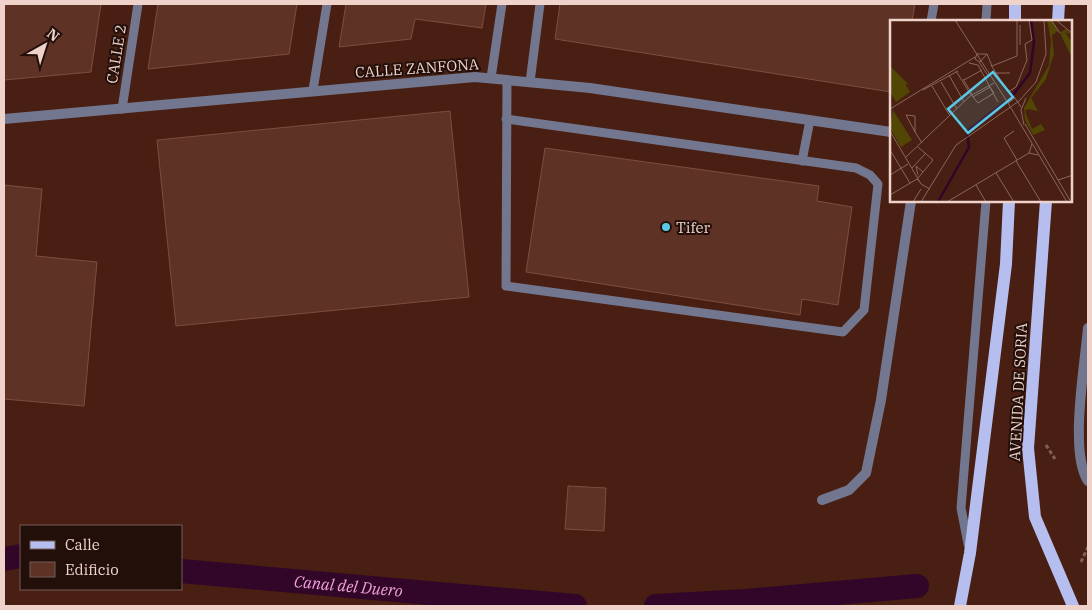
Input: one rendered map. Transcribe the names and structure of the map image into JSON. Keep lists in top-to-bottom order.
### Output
{
  "streets": {
    "main road": ["AVENIDA DE SORIA"],
    "street": ["CALLE ZANFONA"],
    "lane": ["CALLE 2"]
  },
  "crossings": [
    ["CALLE 2", "CALLE ZANFONA"]
  ],
  "water": ["Canal del Duero"],
  "places": ["Tifer"],
  "legend": ["Calle", "Edificio"],
  "north": "top right"
}
